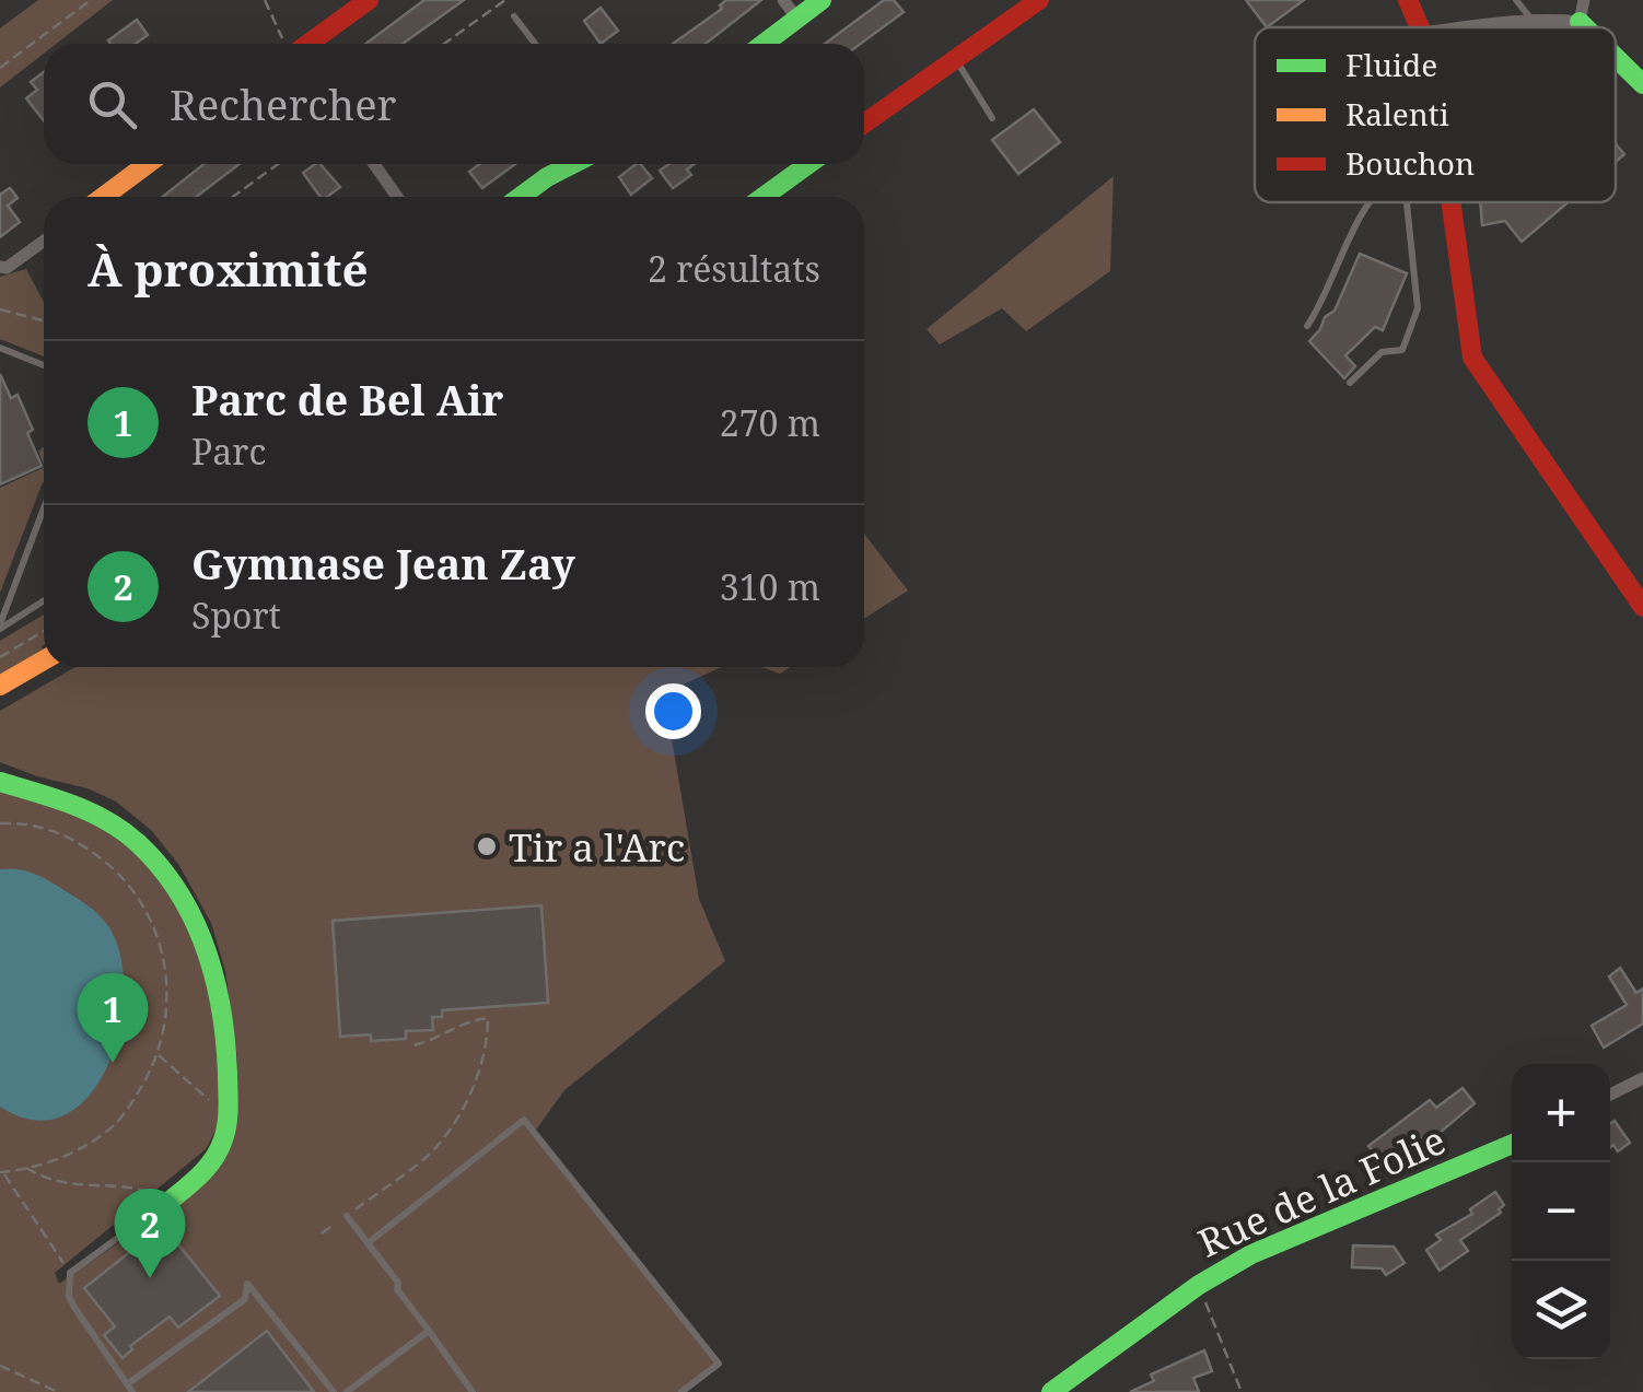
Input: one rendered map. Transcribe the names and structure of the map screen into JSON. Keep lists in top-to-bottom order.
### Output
{
  "streets": {
    "street": ["Rue de la Folie"]
  },
  "places": ["Tir a l'Arc"],
  "legend": ["Fluide", "Ralenti", "Bouchon"],
  "page": {
    "search": "Rechercher",
    "heading": ["À proximité", "2 résultats"],
    "list": [
      {
        "mark": "1",
        "name": "Parc de Bel Air",
        "note": "Parc",
        "value": "270 m"
      },
      {
        "mark": "2",
        "name": "Gymnase Jean Zay",
        "note": "Sport",
        "value": "310 m"
      }
    ],
    "pins": ["1", "2"],
    "map_buttons": ["+", "−"]
  }
}
